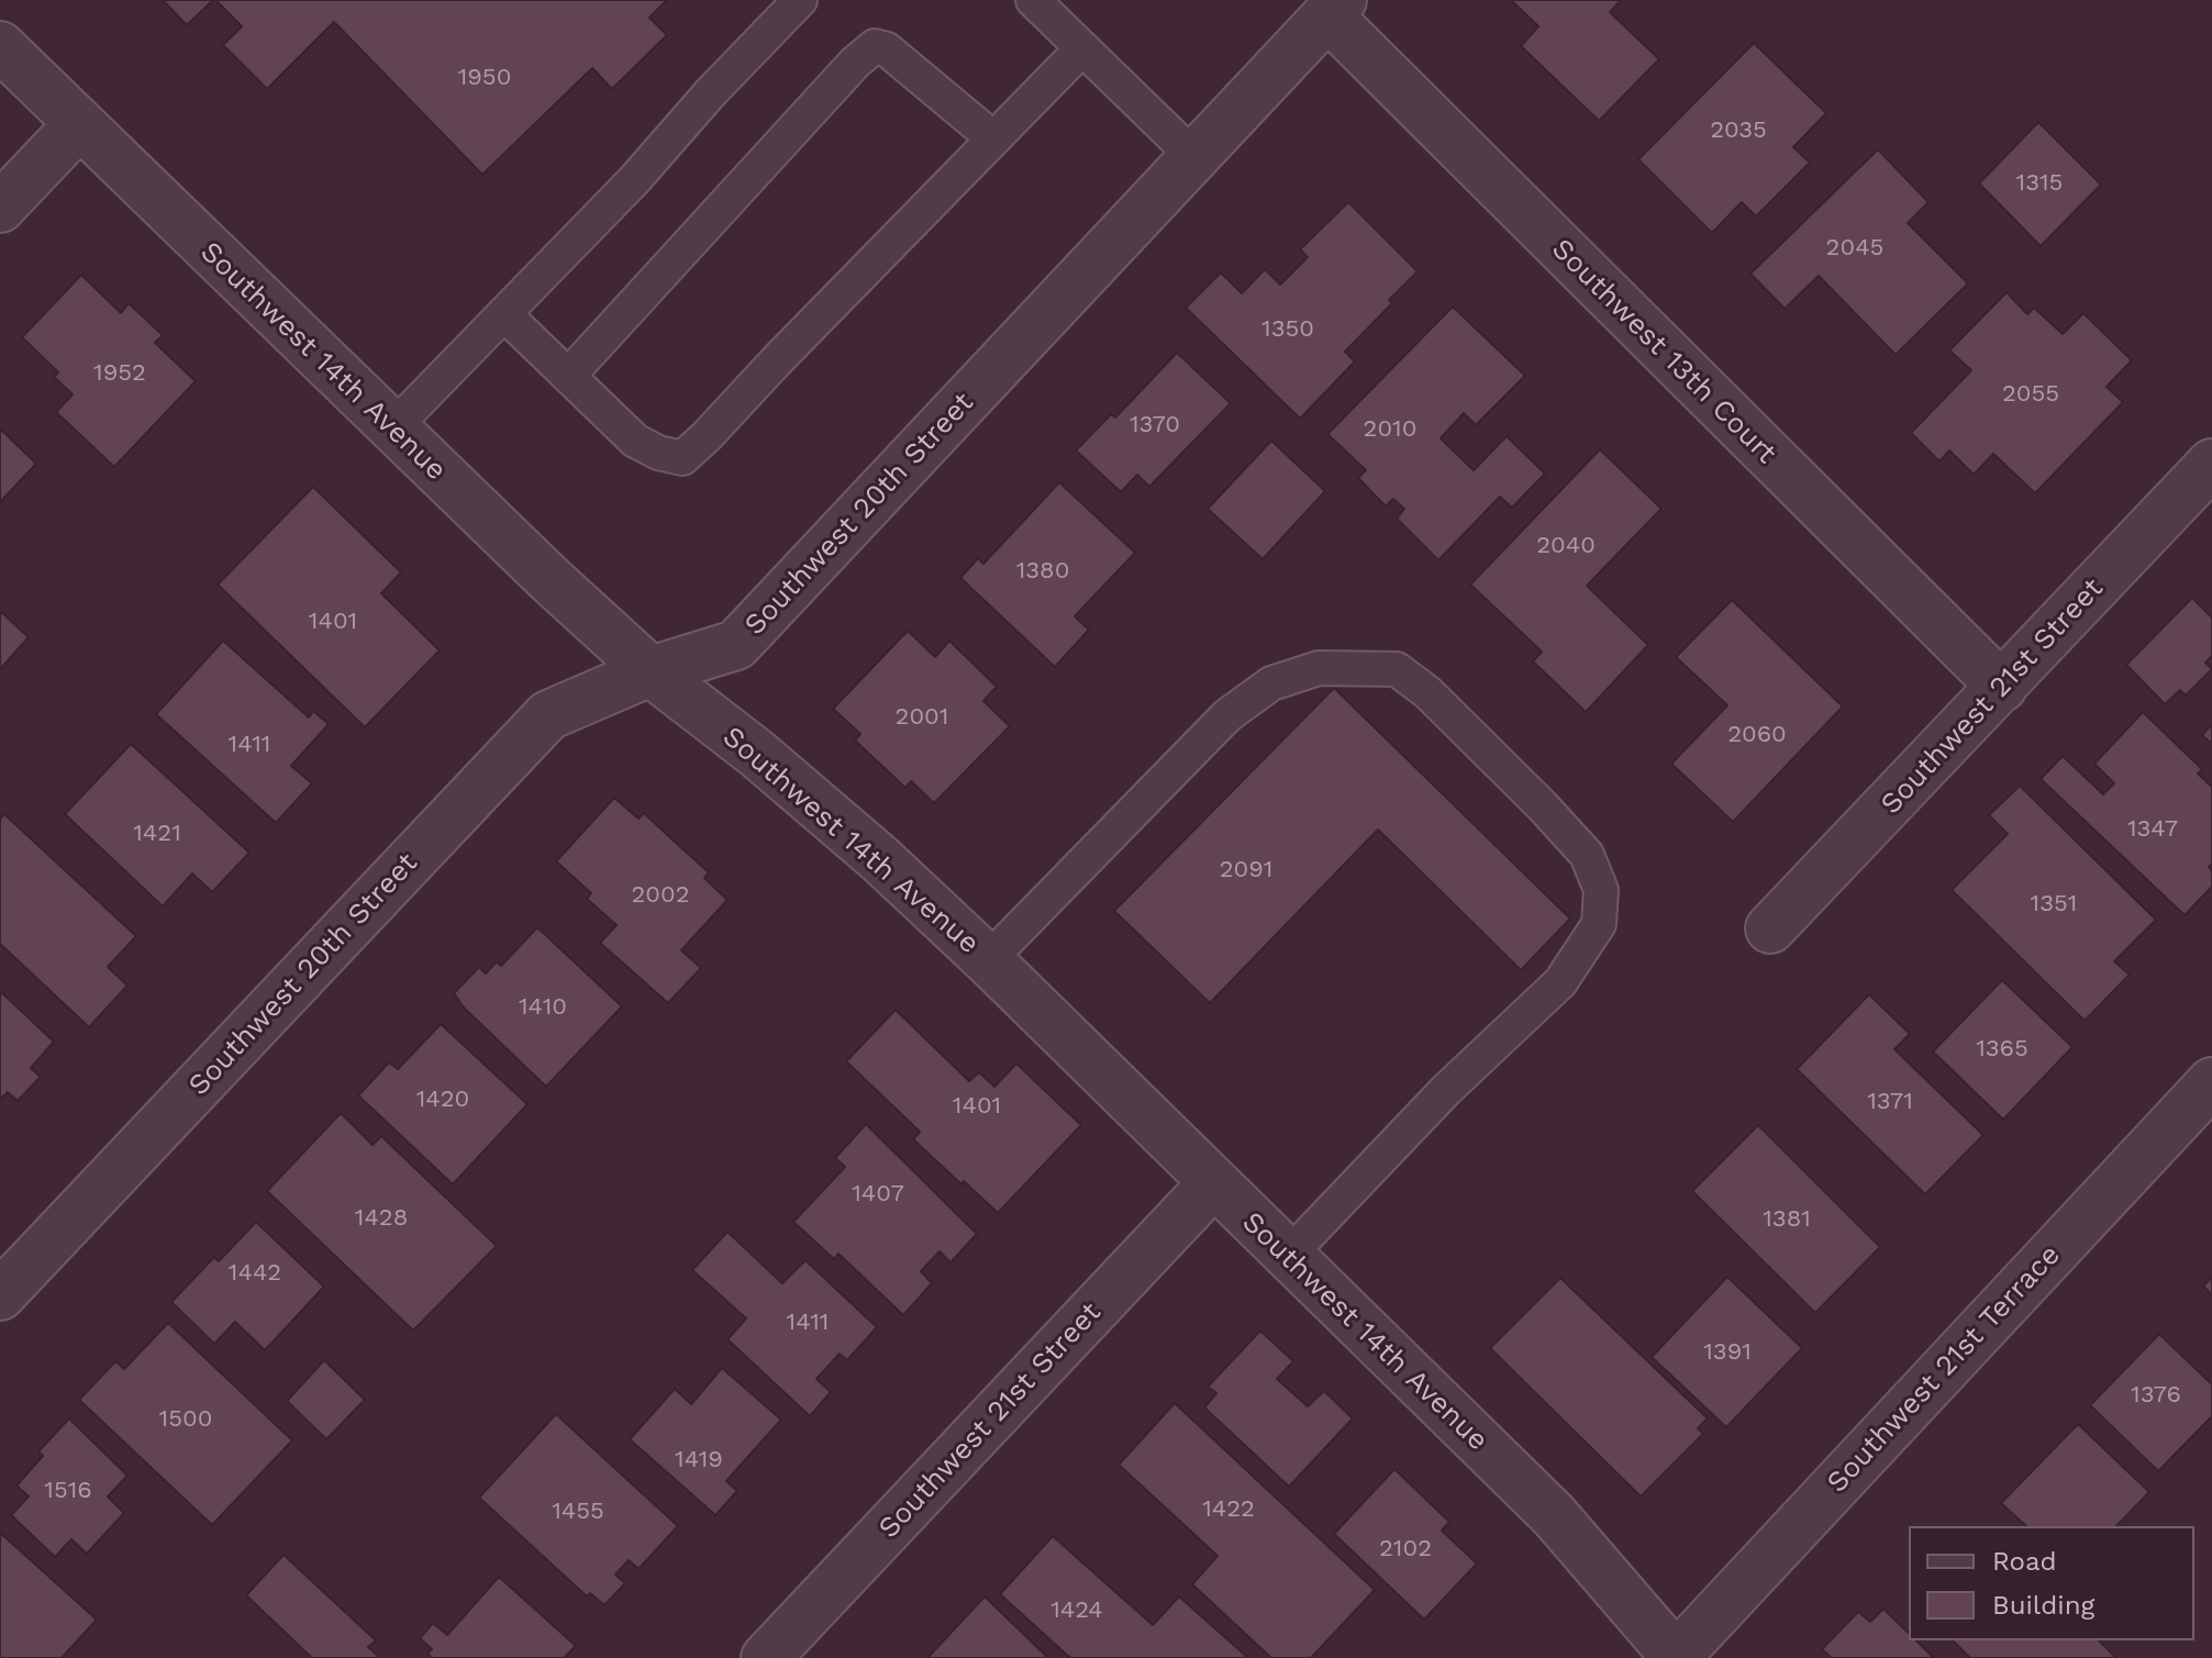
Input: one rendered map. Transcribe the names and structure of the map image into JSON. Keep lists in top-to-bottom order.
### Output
{
  "streets": {
    "street": [
      "Southwest 13th Court",
      "Southwest 14th Avenue",
      "Southwest 20th Street",
      "Southwest 21st Street",
      "Southwest 21st Terrace"
    ]
  },
  "crossings": [
    ["Southwest 13th Court", "Southwest 20th Street"],
    ["Southwest 13th Court", "Southwest 21st Street"],
    ["Southwest 14th Avenue", "Southwest 20th Street"],
    ["Southwest 14th Avenue", "Southwest 21st Street"],
    ["Southwest 14th Avenue", "Southwest 21st Terrace"]
  ],
  "house_numbers": [
    "1950",
    "2035",
    "1315",
    "2045",
    "1350",
    "1952",
    "2055",
    "1370",
    "2010",
    "2040",
    "1380",
    "1401",
    "2001",
    "2060",
    "1411",
    "1347",
    "1421",
    "2091",
    "2002",
    "1351",
    "1410",
    "1365",
    "1420",
    "1371",
    "1401",
    "1407",
    "1428",
    "1381",
    "1442",
    "1411",
    "1391",
    "1376",
    "1500",
    "1419",
    "1516",
    "1422",
    "1455",
    "2102",
    "1424"
  ],
  "legend": ["Road", "Building"]
}
